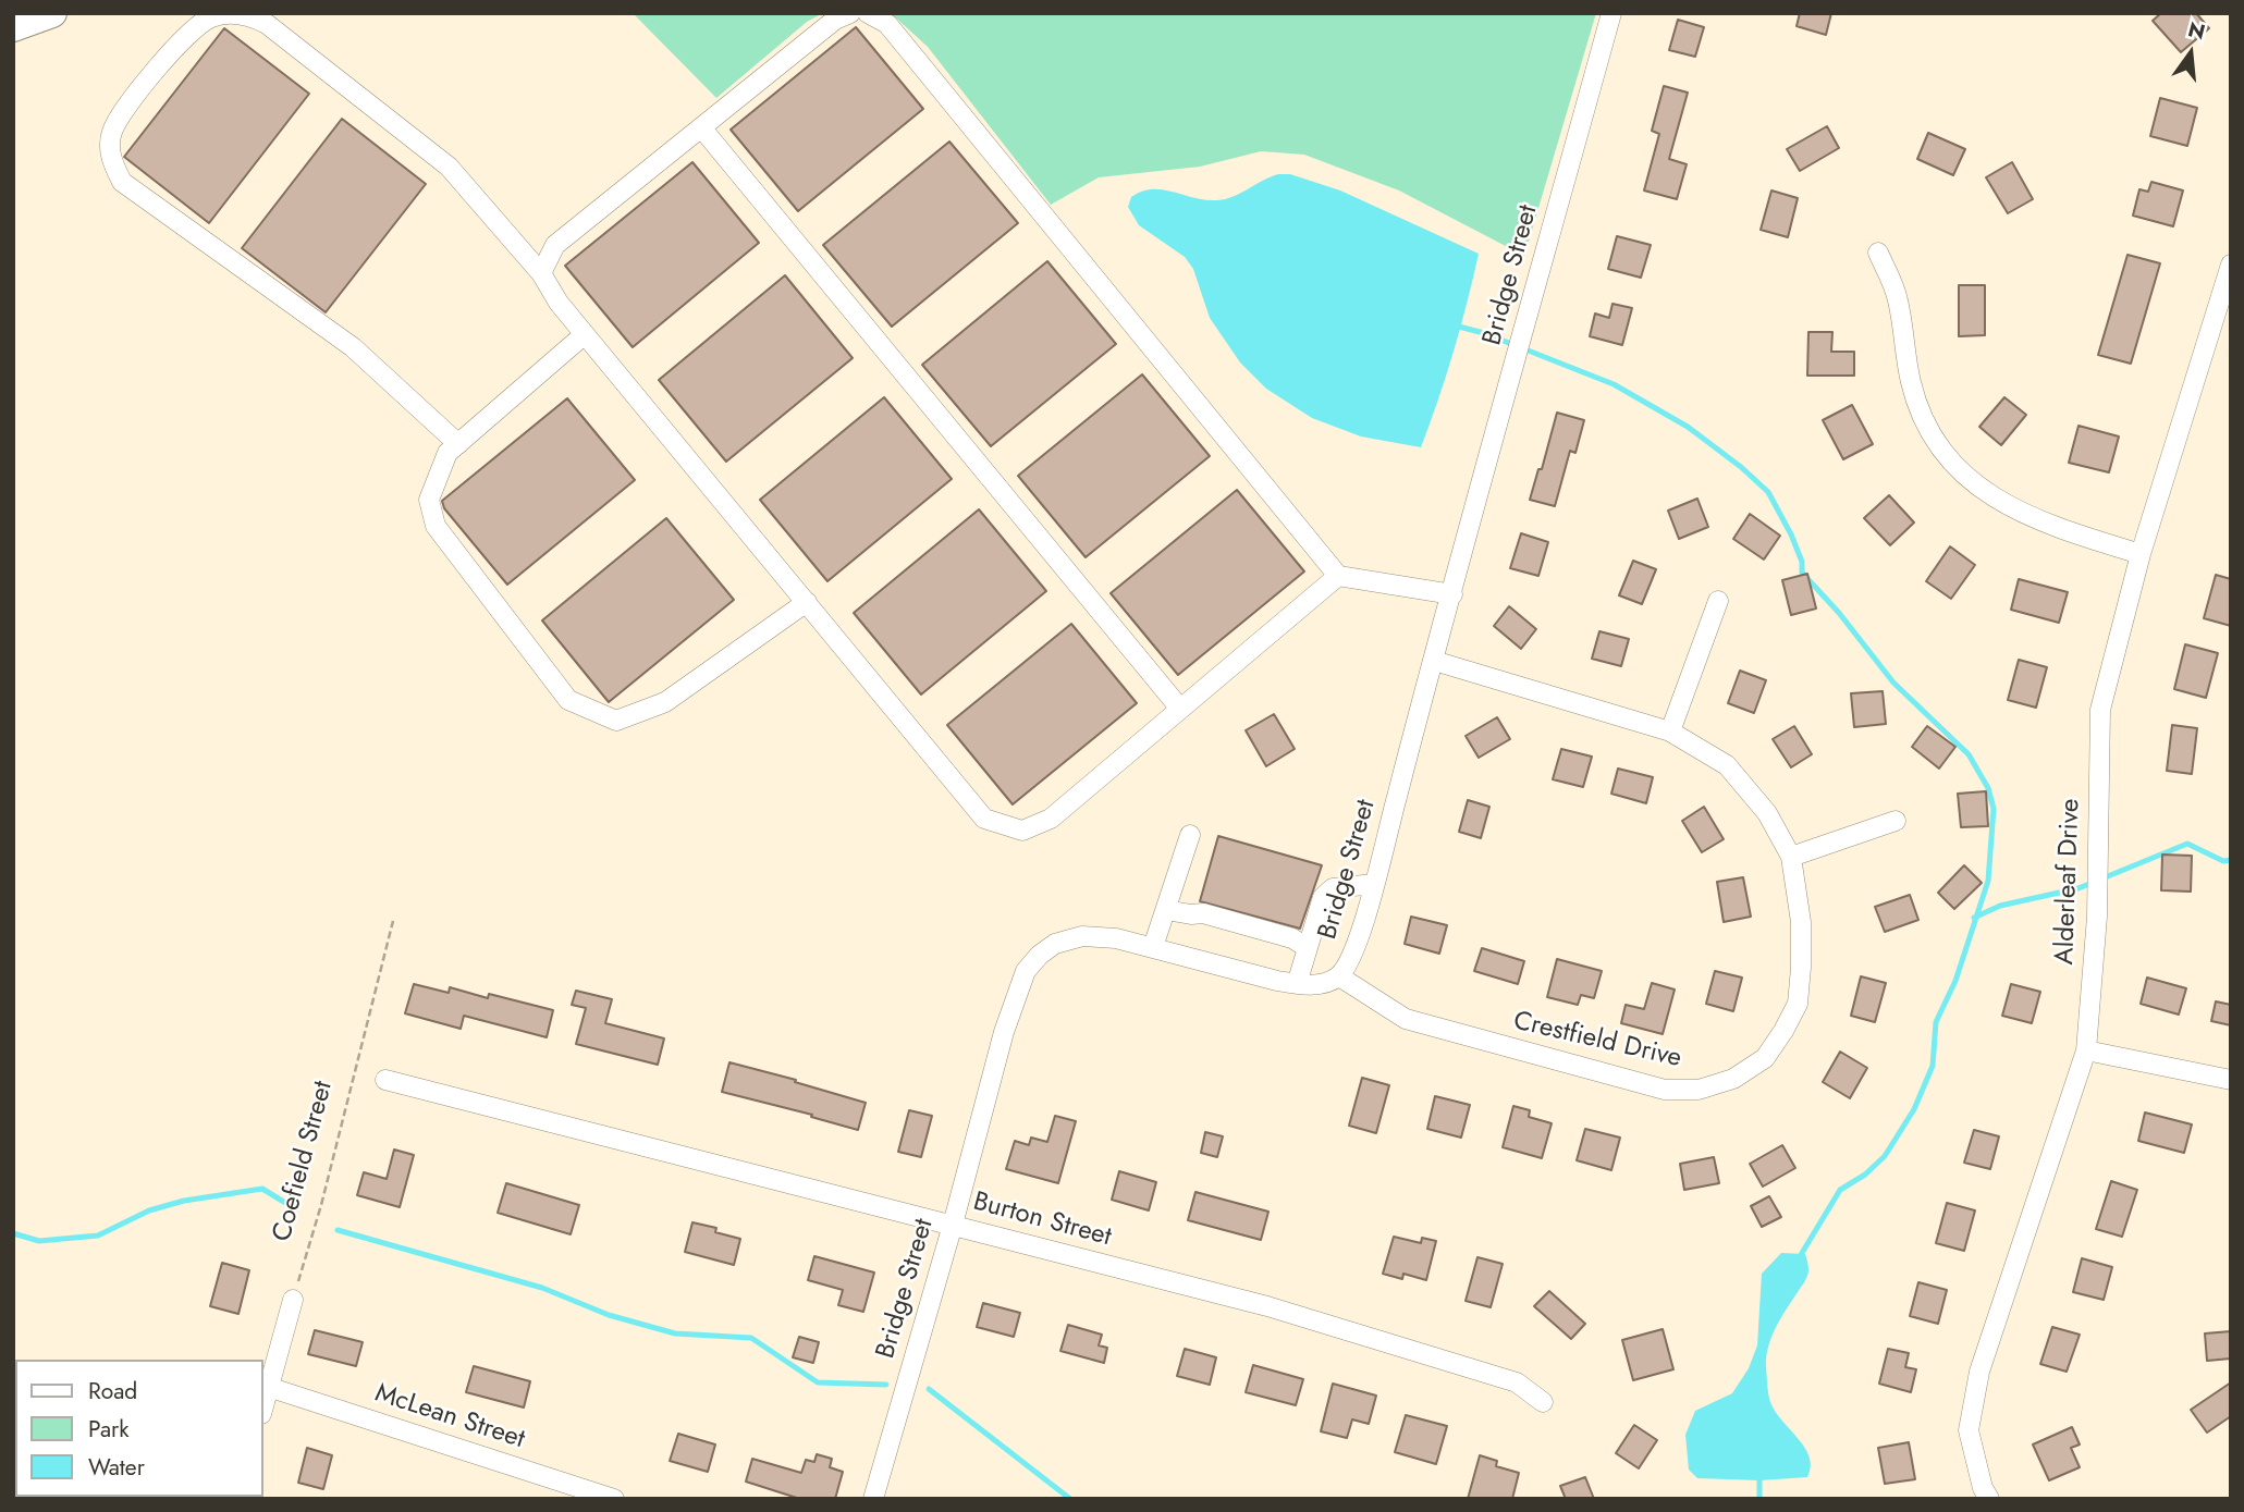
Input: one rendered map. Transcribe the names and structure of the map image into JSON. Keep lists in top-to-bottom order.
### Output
{
  "streets": {
    "street": [
      "Bridge Street",
      "Alderleaf Drive",
      "Crestfield Drive",
      "Burton Street",
      "McLean Street"
    ],
    "path": ["Coefield Street"]
  },
  "crossings": [
    ["Bridge Street", "Crestfield Drive"],
    ["Bridge Street", "Burton Street"]
  ],
  "legend": ["Road", "Park", "Water"],
  "north": "top"
}
